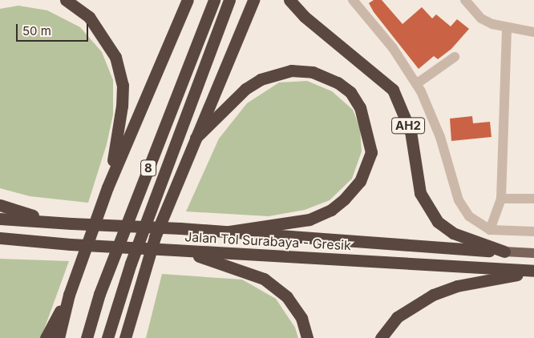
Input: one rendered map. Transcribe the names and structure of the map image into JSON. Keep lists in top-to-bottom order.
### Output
{
  "streets": {
    "highway": ["AH2", "8", "Jalan Tol Surabaya - Gresik"]
  },
  "crossings": [
    ["AH2", "Jalan Tol Surabaya - Gresik"]
  ],
  "scale_bar": "50 m"
}
